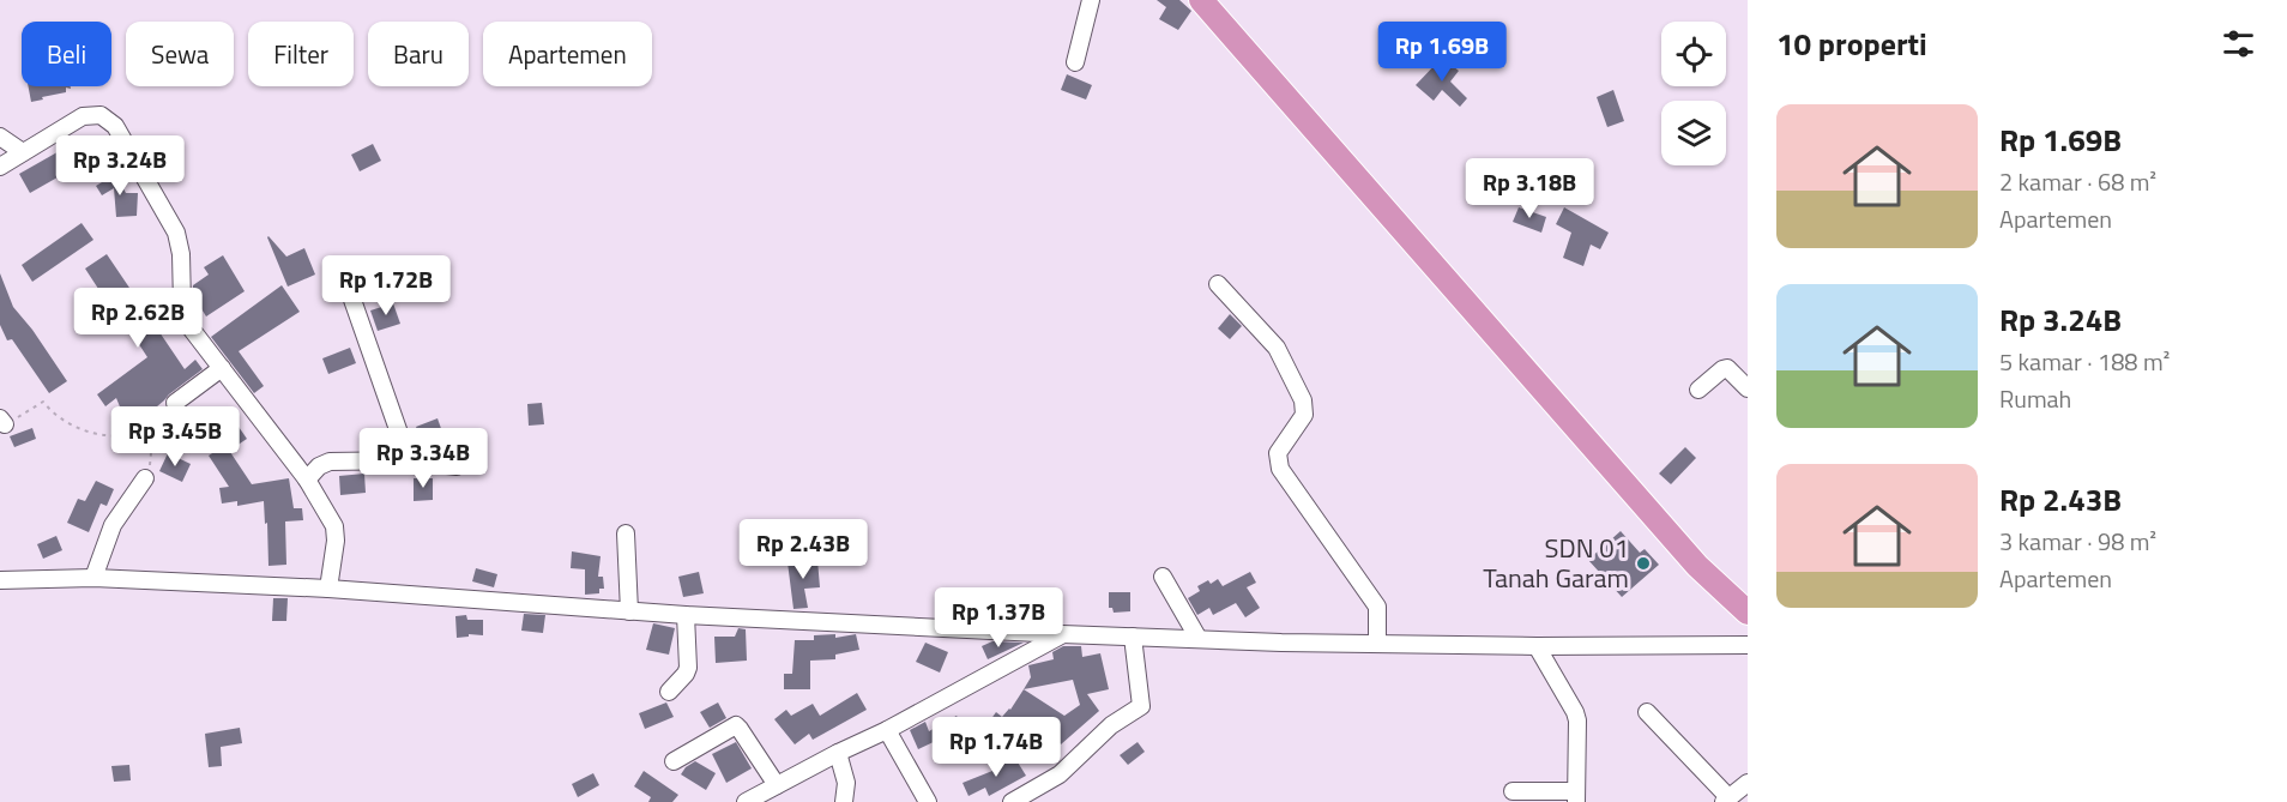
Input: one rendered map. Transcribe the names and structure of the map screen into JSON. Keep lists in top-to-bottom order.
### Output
{
  "places": ["SDN 01 Tanah Garam"],
  "page": {
    "heading": "10 properti",
    "price": [
      "Rp 1.69B",
      "Rp 3.24B",
      "Rp 3.18B",
      "Rp 1.72B",
      "Rp 2.62B",
      "Rp 3.45B",
      "Rp 3.34B",
      "Rp 2.43B",
      "Rp 1.37B",
      "Rp 1.74B"
    ],
    "chip": [
      "Beli",
      "Sewa",
      "Filter",
      "Baru",
      "Apartemen"
    ],
    "list": [
      {
        "name": "Rp 1.69B",
        "note": "2 kamar · 68 m² · Apartemen"
      },
      {
        "name": "Rp 3.24B",
        "note": "5 kamar · 188 m² · Rumah"
      },
      {
        "name": "Rp 2.43B",
        "note": "3 kamar · 98 m² · Apartemen"
      }
    ]
  }
}
